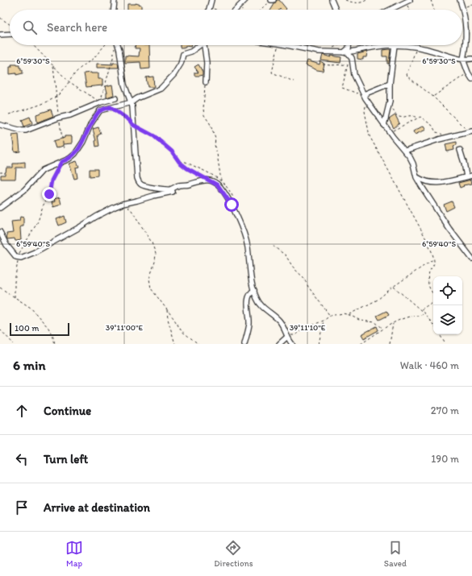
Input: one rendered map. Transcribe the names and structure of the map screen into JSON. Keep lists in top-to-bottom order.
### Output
{
  "scale_bar": "100 m",
  "page": {
    "search": "Search here",
    "scale": "100 m",
    "heading": ["6 min", "Walk · 460 m"],
    "list": [
      ["Continue", "270 m"],
      ["Turn left", "190 m"],
      "Arrive at destination"
    ],
    "nav": ["Map", "Directions", "Saved"]
  },
  "coordinates": [
    "6°59'30\"S",
    "6°59'40\"S",
    "39°11'00\"E",
    "39°11'10\"E"
  ]
}
